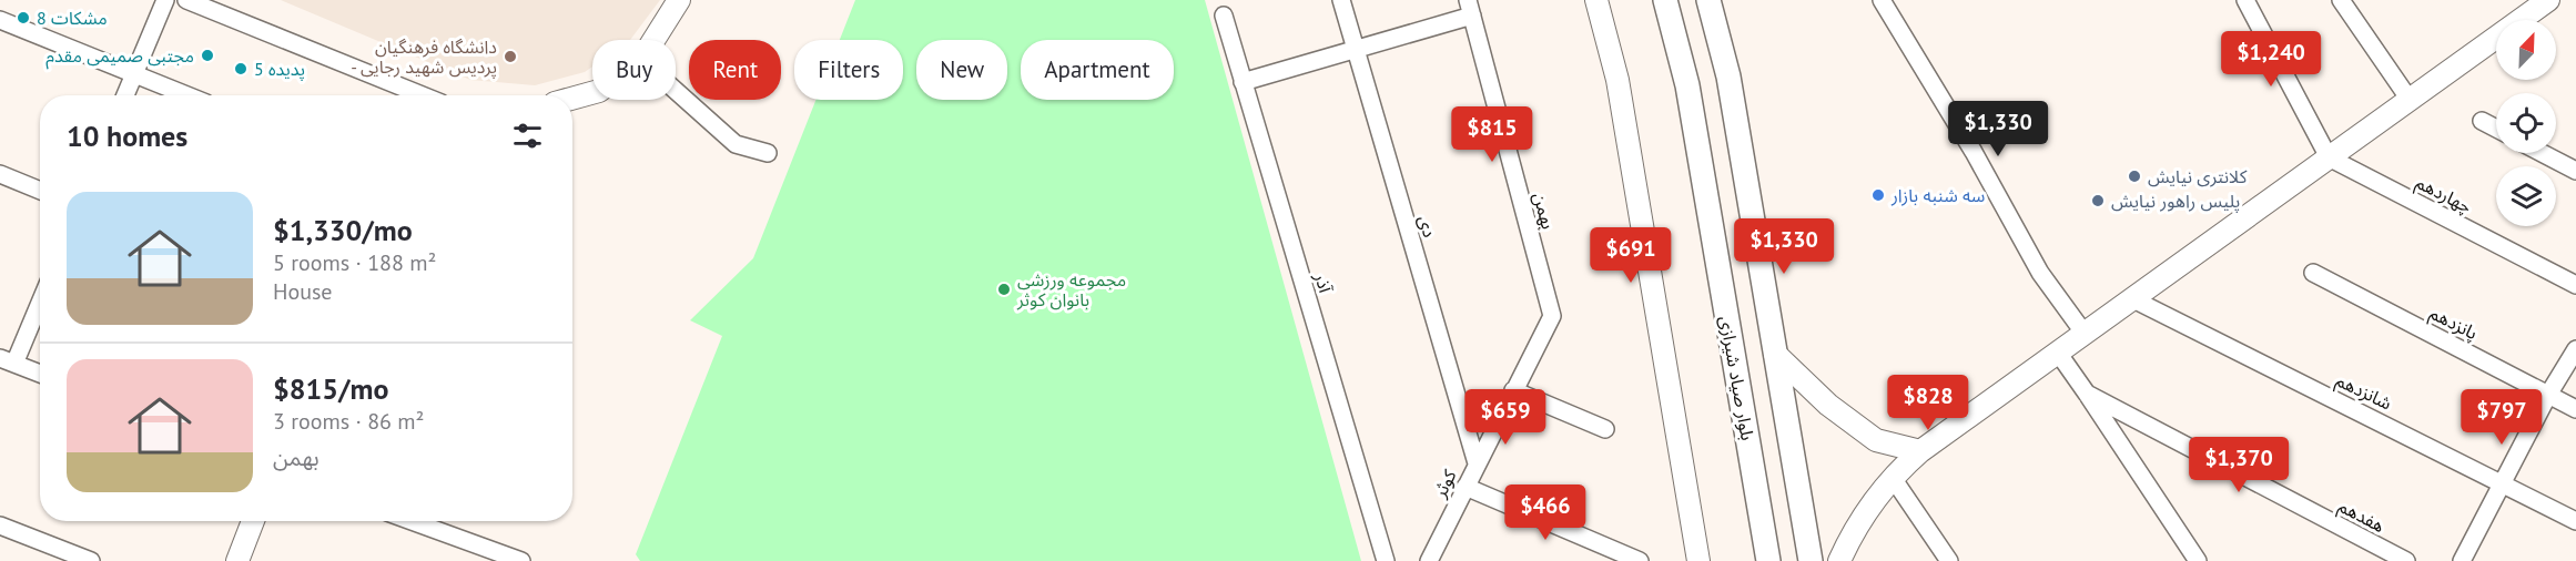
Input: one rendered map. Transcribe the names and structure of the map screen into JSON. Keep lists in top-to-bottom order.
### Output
{
  "streets": {
    "main road": ["بلوار صیاد شیرازی"],
    "street": [
      "چهاردهم",
      "بهمن",
      "دی",
      "آذر",
      "پانزدهم",
      "شانزدهم",
      "کوثر",
      "هفدهم"
    ]
  },
  "crossings": [
    ["بهمن", "کوثر"],
    ["دی", "کوثر"]
  ],
  "places": [
    "مشکات 8",
    "مجتبی صمیمی مقدم",
    "دانشگاه فرهنگیان - پردیس شهید رجایی",
    "پدیده 5",
    "کلانتری نیایش",
    "سه شنبه بازار",
    "پلیس راهور نیایش",
    "مجموعه ورزشی بانوان کوثر"
  ],
  "north": "top right",
  "page": {
    "price": [
      "$1,240",
      "$1,330",
      "$815",
      "$1,330",
      "$691",
      "$828",
      "$659",
      "$797",
      "$1,370",
      "$466"
    ],
    "chip": [
      "Buy",
      "Rent",
      "Filters",
      "New",
      "Apartment"
    ],
    "heading": "10 homes",
    "list": [
      {
        "name": "$1,330/mo",
        "note": "5 rooms · 188 m² · House"
      },
      {
        "name": "$815/mo",
        "note": "3 rooms · 86 m² · بهمن"
      }
    ]
  }
}
